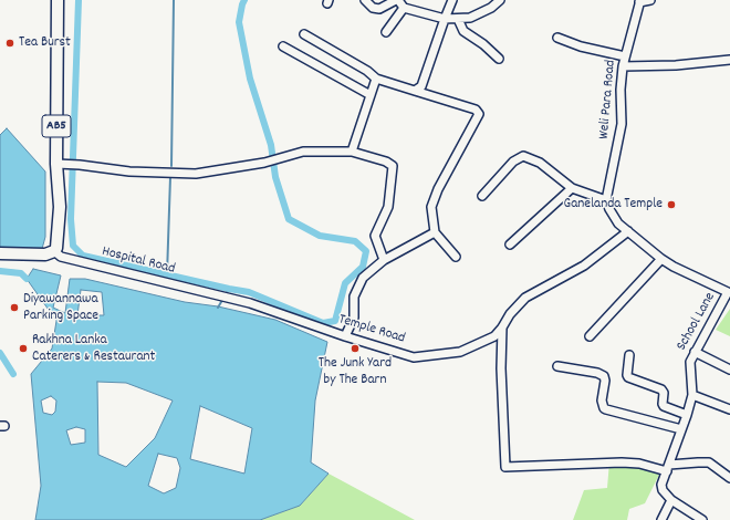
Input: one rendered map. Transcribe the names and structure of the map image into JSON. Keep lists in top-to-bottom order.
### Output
{
  "streets": {
    "main road": ["AB5"],
    "street": [
      "Weli Para Road",
      "Hospital Road",
      "School Lane",
      "Temple Road"
    ]
  },
  "crossings": [
    ["AB5", "Hospital Road"],
    ["Hospital Road", "Temple Road"]
  ],
  "places": [
    "Tea Burst",
    "Ganelanda Temple",
    "Diyawannawa Parking Space",
    "Rakhna Lanka Caterers & Restaurant",
    "The Junk Yard by The Barn"
  ]
}
